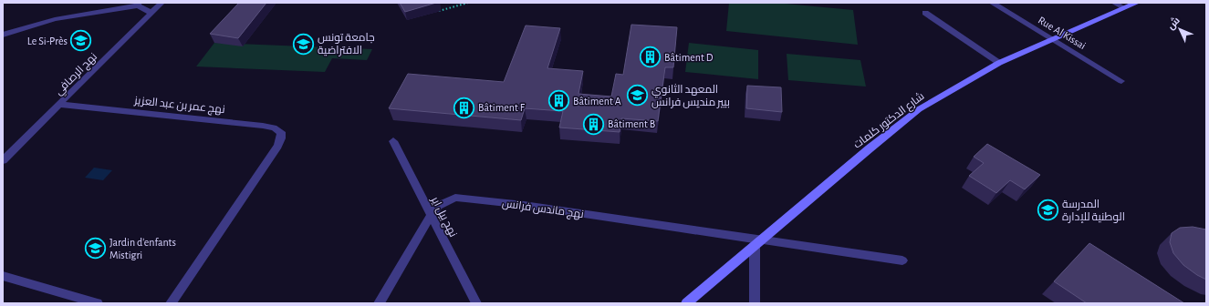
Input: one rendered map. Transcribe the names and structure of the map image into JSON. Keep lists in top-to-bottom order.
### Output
{
  "streets": {
    "street": [
      "Rue Al Kissai",
      "نهج الرصافي",
      "نهج عمر بن عبد العزيز",
      "شارع الدكتور كلمات",
      "نهج ماندس فرانس",
      "نهج بيل اير"
    ]
  },
  "crossings": [
    ["Rue Al Kissai", "شارع الدكتور كلمات"],
    ["نهج الرصافي", "نهج عمر بن عبد العزيز"],
    ["شارع الدكتور كلمات", "نهج ماندس فرانس"],
    ["نهج ماندس فرانس", "نهج بيل اير"]
  ],
  "places": {
    "school or university": [
      "Le Si-Près",
      "جامعة تونس الافتراضية",
      "المعهد الثانوي بيير منديس فرانس",
      "المدرسة الوطنية للإدارة",
      "Jardin d'enfants Mistigri"
    ],
    "building": [
      "Bâtiment D",
      "Bâtiment A",
      "Bâtiment F",
      "Bâtiment B"
    ]
  },
  "north": "top left"
}
